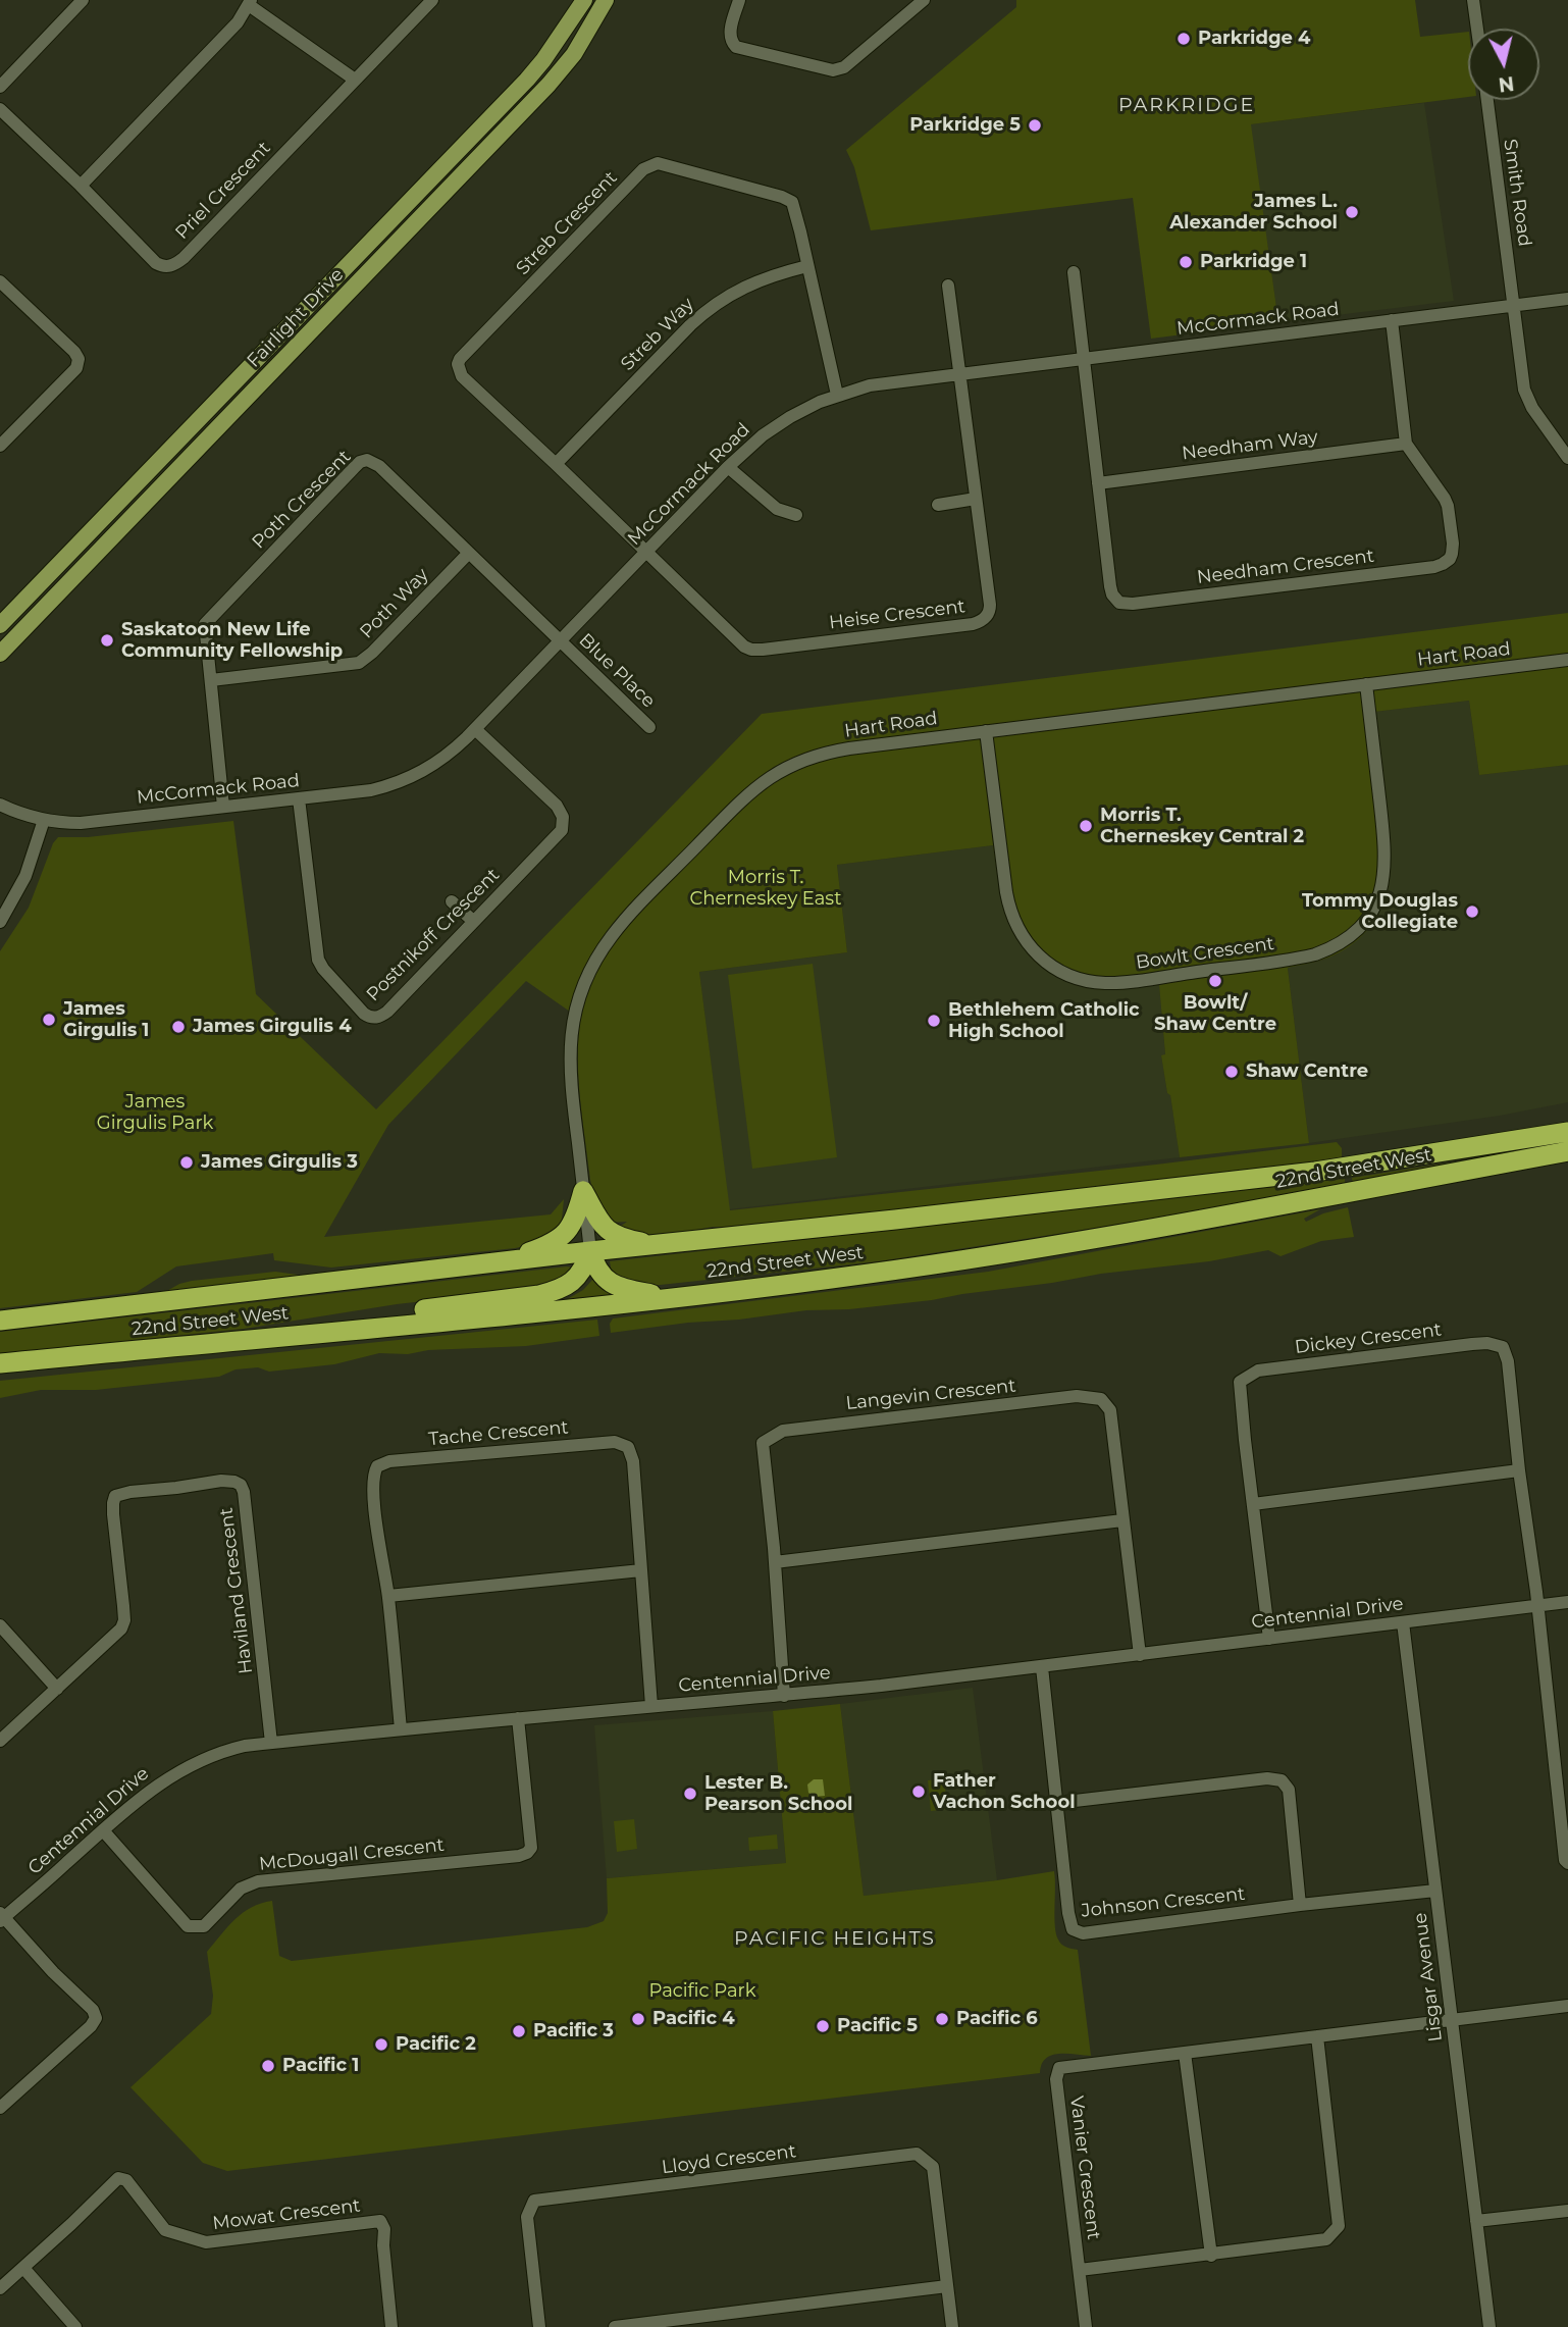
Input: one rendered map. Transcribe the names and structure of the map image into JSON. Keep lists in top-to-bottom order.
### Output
{
  "streets": {
    "highway": ["22nd Street West"],
    "main road": ["Fairlight Drive"],
    "street": [
      "Priel Crescent",
      "Smith Road",
      "Streb Crescent",
      "McCormack Road",
      "Streb Way",
      "Needham Way",
      "Poth Crescent",
      "Needham Crescent",
      "Poth Way",
      "Heise Crescent",
      "Hart Road",
      "Blue Place",
      "Postnikoff Crescent",
      "Bowlt Crescent",
      "Dickey Crescent",
      "Langevin Crescent",
      "Tache Crescent",
      "Haviland Crescent",
      "Centennial Drive",
      "McDougall Crescent",
      "Johnson Crescent",
      "Lisgar Avenue",
      "Lloyd Crescent",
      "Vanier Crescent",
      "Mowat Crescent"
    ]
  },
  "crossings": [
    ["Smith Road", "McCormack Road"],
    ["Streb Crescent", "McCormack Road"],
    ["Streb Crescent", "Streb Way"],
    ["Streb Crescent", "Heise Crescent"],
    ["McCormack Road", "Poth Crescent"],
    ["McCormack Road", "Needham Crescent"],
    ["McCormack Road", "Heise Crescent"],
    ["McCormack Road", "Blue Place"],
    ["McCormack Road", "Postnikoff Crescent"],
    ["Needham Way", "Needham Crescent"],
    ["Poth Crescent", "Poth Way"],
    ["Poth Crescent", "Blue Place"],
    ["Hart Road", "Bowlt Crescent"],
    ["Hart Road", "22nd Street West"],
    ["Dickey Crescent", "Centennial Drive"],
    ["Langevin Crescent", "Centennial Drive"],
    ["Tache Crescent", "Centennial Drive"],
    ["Haviland Crescent", "Centennial Drive"],
    ["Centennial Drive", "McDougall Crescent"],
    ["Centennial Drive", "Johnson Crescent"],
    ["Centennial Drive", "Lisgar Avenue"],
    ["Johnson Crescent", "Lisgar Avenue"],
    ["Lisgar Avenue", "Vanier Crescent"]
  ],
  "districts": ["PARKRIDGE", "PACIFIC HEIGHTS"],
  "parks": ["Morris T. Cherneskey East", "James Girgulis Park", "Pacific Park"],
  "places": [
    "Parkridge 4",
    "Parkridge 5",
    "James L. Alexander School",
    "Parkridge 1",
    "Saskatoon New Life Community Fellowship",
    "Morris T. Cherneskey Central 2",
    "Tommy Douglas Collegiate",
    "Bowlt/ Shaw Centre",
    "James Girgulis 1",
    "Bethlehem Catholic High School",
    "James Girgulis 4",
    "Shaw Centre",
    "James Girgulis 3",
    "Father Vachon School",
    "Lester B. Pearson School",
    "Pacific 4",
    "Pacific 6",
    "Pacific 5",
    "Pacific 3",
    "Pacific 2",
    "Pacific 1"
  ],
  "north": "bottom"
}
